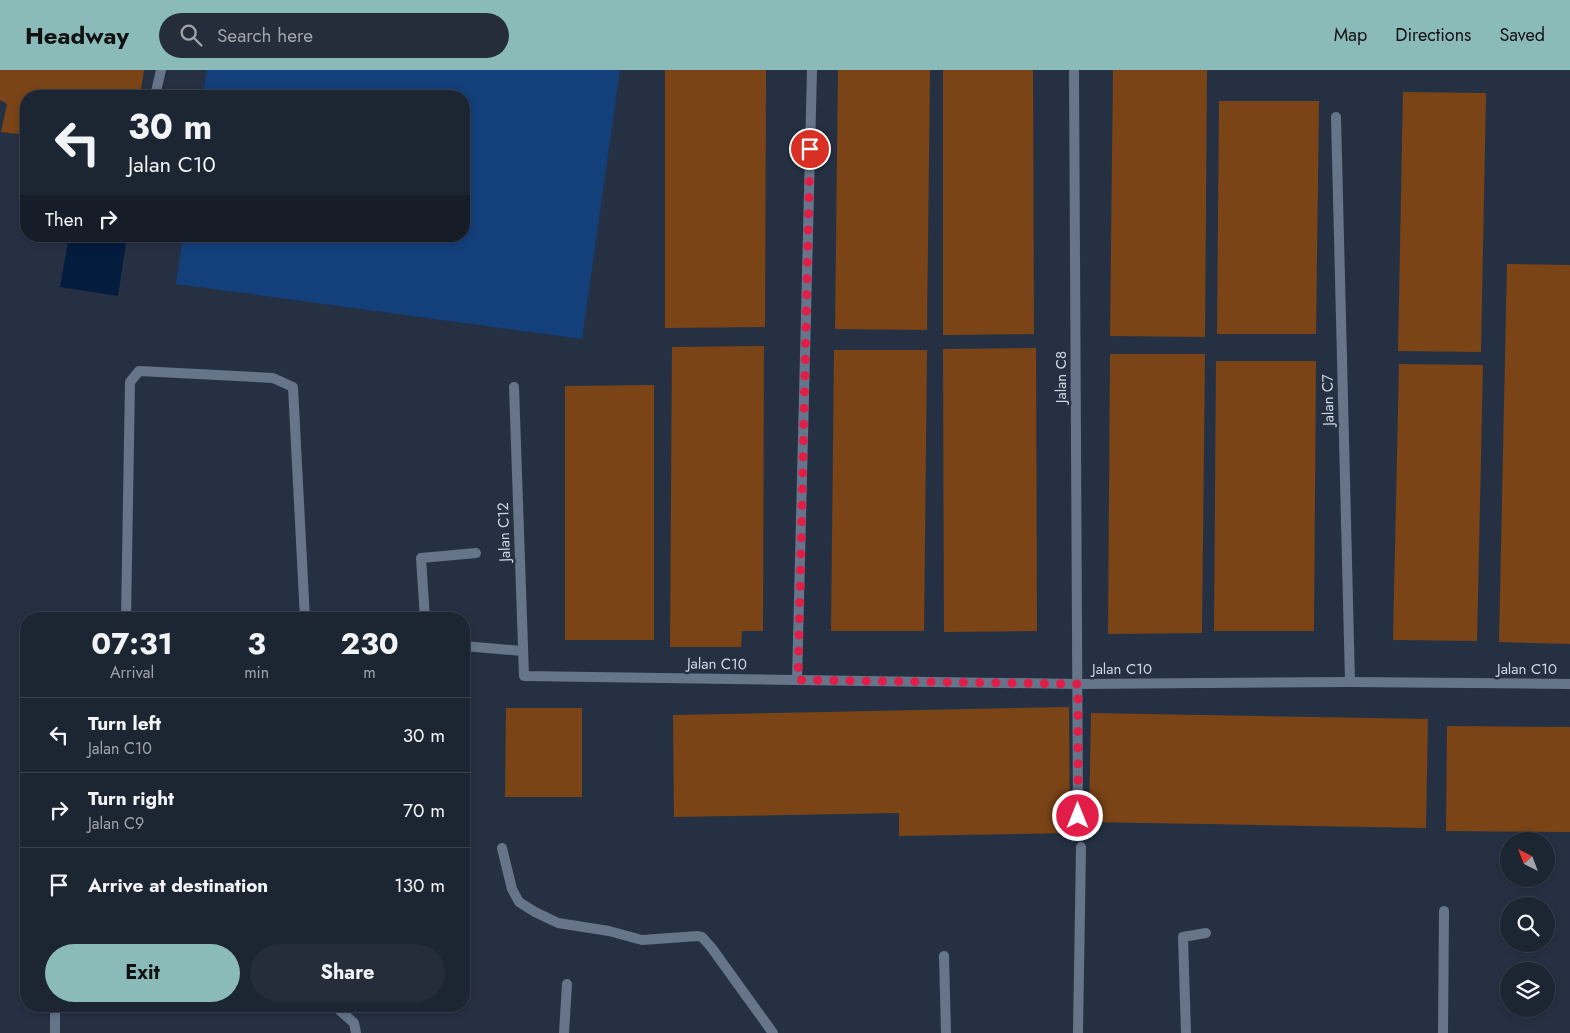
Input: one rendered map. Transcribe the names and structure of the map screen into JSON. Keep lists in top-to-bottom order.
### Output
{
  "streets": {
    "street": [
      "Jalan C8",
      "Jalan C7",
      "Jalan C12",
      "Jalan C10"
    ]
  },
  "crossings": [
    ["Jalan C8", "Jalan C10"],
    ["Jalan C7", "Jalan C10"],
    ["Jalan C12", "Jalan C10"]
  ],
  "north": "top left",
  "page": {
    "header": "Headway",
    "search": "Search here",
    "nav": ["Map", "Directions", "Saved"],
    "turn": ["30 m", "Jalan C10"],
    "then": "Then",
    "eta": [
      "07:31",
      "Arrival",
      "3",
      "min",
      "230",
      "m"
    ],
    "list": [
      {
        "name": "Turn left",
        "note": "Jalan C10",
        "value": "30 m"
      },
      {
        "name": "Turn right",
        "note": "Jalan C9",
        "value": "70 m"
      },
      {
        "name": "Arrive at destination",
        "value": "130 m"
      }
    ],
    "buttons": ["Exit", "Share"]
  }
}
